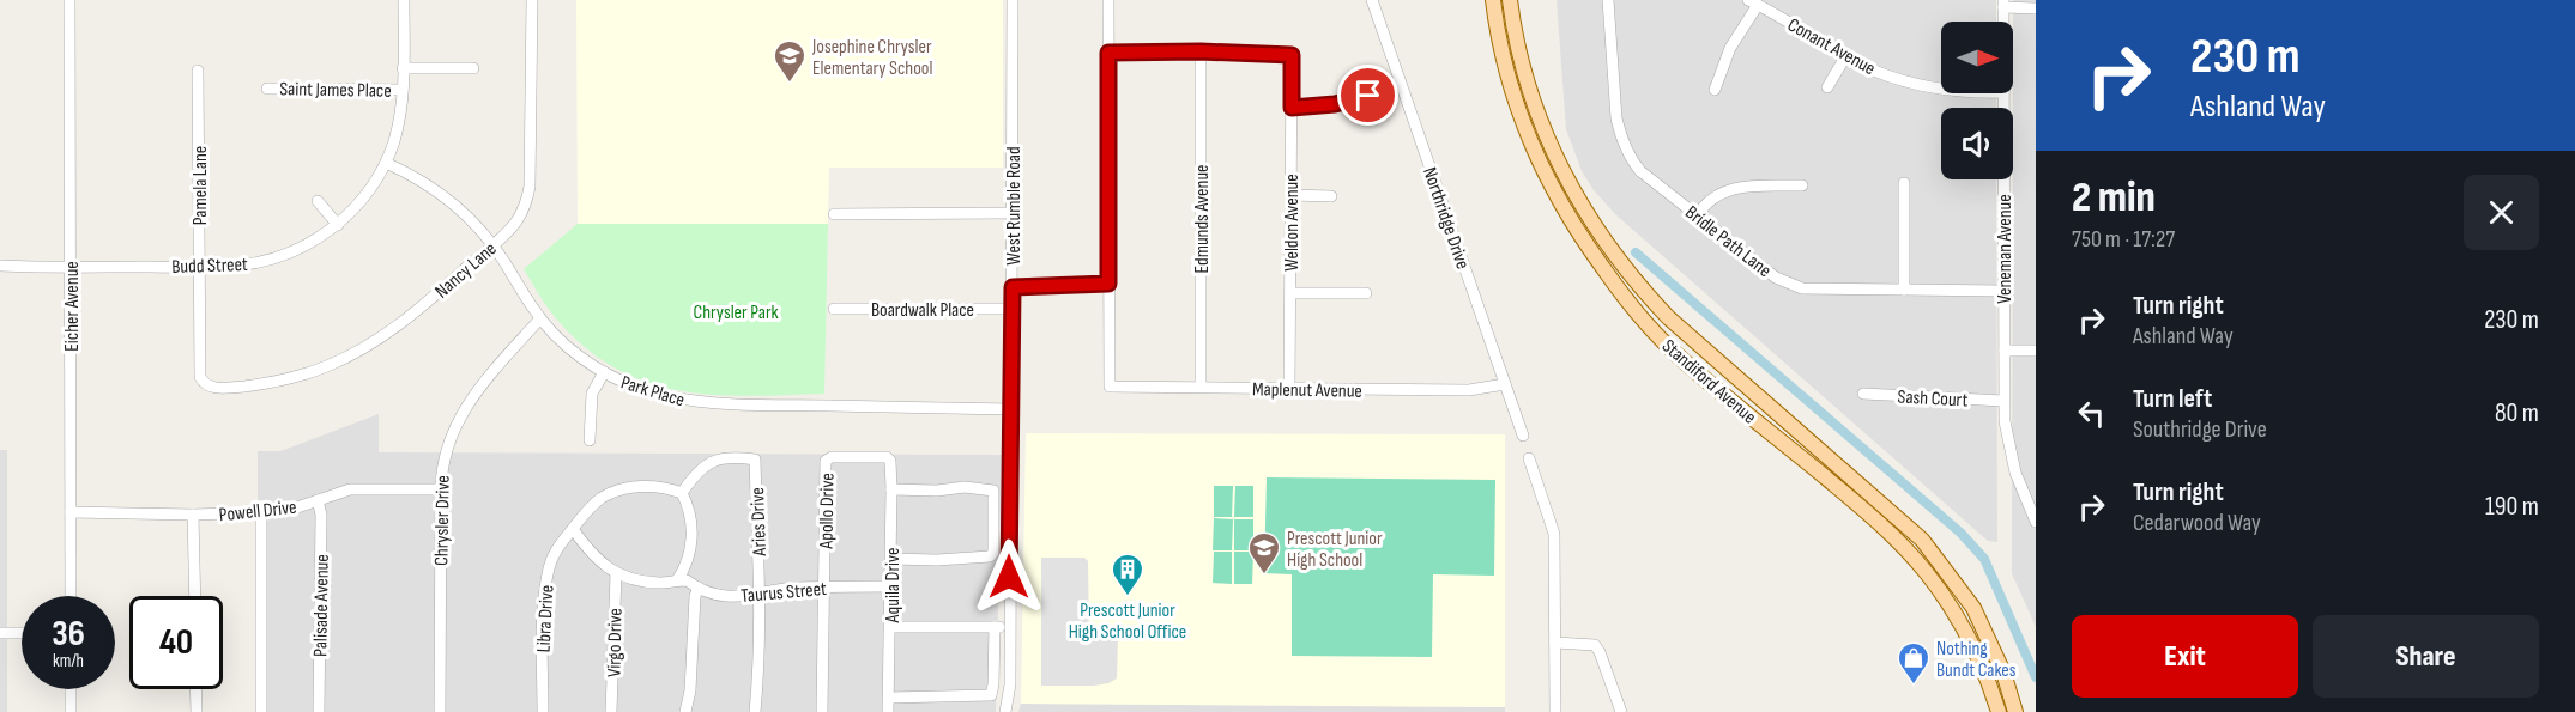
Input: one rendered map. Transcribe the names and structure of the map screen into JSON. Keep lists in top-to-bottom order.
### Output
{
  "streets": {
    "main road": ["Standiford Avenue"],
    "street": [
      "Conant Avenue",
      "Saint James Place",
      "Pamela Lane",
      "West Rumble Road",
      "Northridge Drive",
      "Edmunds Avenue",
      "Weldon Avenue",
      "Bridle Path Lane",
      "Veneman Avenue",
      "Budd Street",
      "Nancy Lane",
      "Eicher Avenue",
      "Boardwalk Place",
      "Maplenut Avenue",
      "Park Place",
      "Sash Court",
      "Powell Drive",
      "Apollo Drive",
      "Chrysler Drive",
      "Aries Drive",
      "Aquila Drive",
      "Taurus Street",
      "Palisade Avenue",
      "Libra Drive",
      "Virgo Drive"
    ]
  },
  "crossings": [
    ["Saint James Place", "Budd Street"],
    ["Pamela Lane", "Budd Street"],
    ["Pamela Lane", "Nancy Lane"],
    ["West Rumble Road", "Boardwalk Place"],
    ["West Rumble Road", "Park Place"],
    ["Northridge Drive", "Maplenut Avenue"],
    ["Edmunds Avenue", "Weldon Avenue"],
    ["Edmunds Avenue", "Maplenut Avenue"],
    ["Weldon Avenue", "Maplenut Avenue"],
    ["Bridle Path Lane", "Veneman Avenue"],
    ["Veneman Avenue", "Sash Court"],
    ["Budd Street", "Eicher Avenue"],
    ["Budd Street", "Park Place"],
    ["Nancy Lane", "Park Place"],
    ["Eicher Avenue", "Powell Drive"],
    ["Park Place", "Chrysler Drive"],
    ["Powell Drive", "Chrysler Drive"],
    ["Powell Drive", "Palisade Avenue"],
    ["Apollo Drive", "Aquila Drive"],
    ["Apollo Drive", "Taurus Street"],
    ["Aries Drive", "Taurus Street"],
    ["Aries Drive", "Libra Drive"],
    ["Aries Drive", "Virgo Drive"],
    ["Aquila Drive", "Taurus Street"],
    ["Taurus Street", "Libra Drive"],
    ["Taurus Street", "Virgo Drive"],
    ["Libra Drive", "Virgo Drive"]
  ],
  "parks": ["Chrysler Park"],
  "places": {
    "school or university": ["Josephine Chrysler Elementary School", "Prescott Junior High School"],
    "building": ["Prescott Junior High School Office"],
    "shop": ["Nothing Bundt Cakes"]
  },
  "north": "right",
  "page": {
    "turn": ["230 m", "Ashland Way"],
    "heading": ["2 min", "750 m · 17:27"],
    "list": [
      {
        "name": "Turn right",
        "note": "Ashland Way",
        "value": "230 m"
      },
      {
        "name": "Turn left",
        "note": "Southridge Drive",
        "value": "80 m"
      },
      {
        "name": "Turn right",
        "note": "Cedarwood Way",
        "value": "190 m"
      }
    ],
    "speed": "36 km/h",
    "limit": "40",
    "buttons": ["Exit", "Share"]
  }
}
